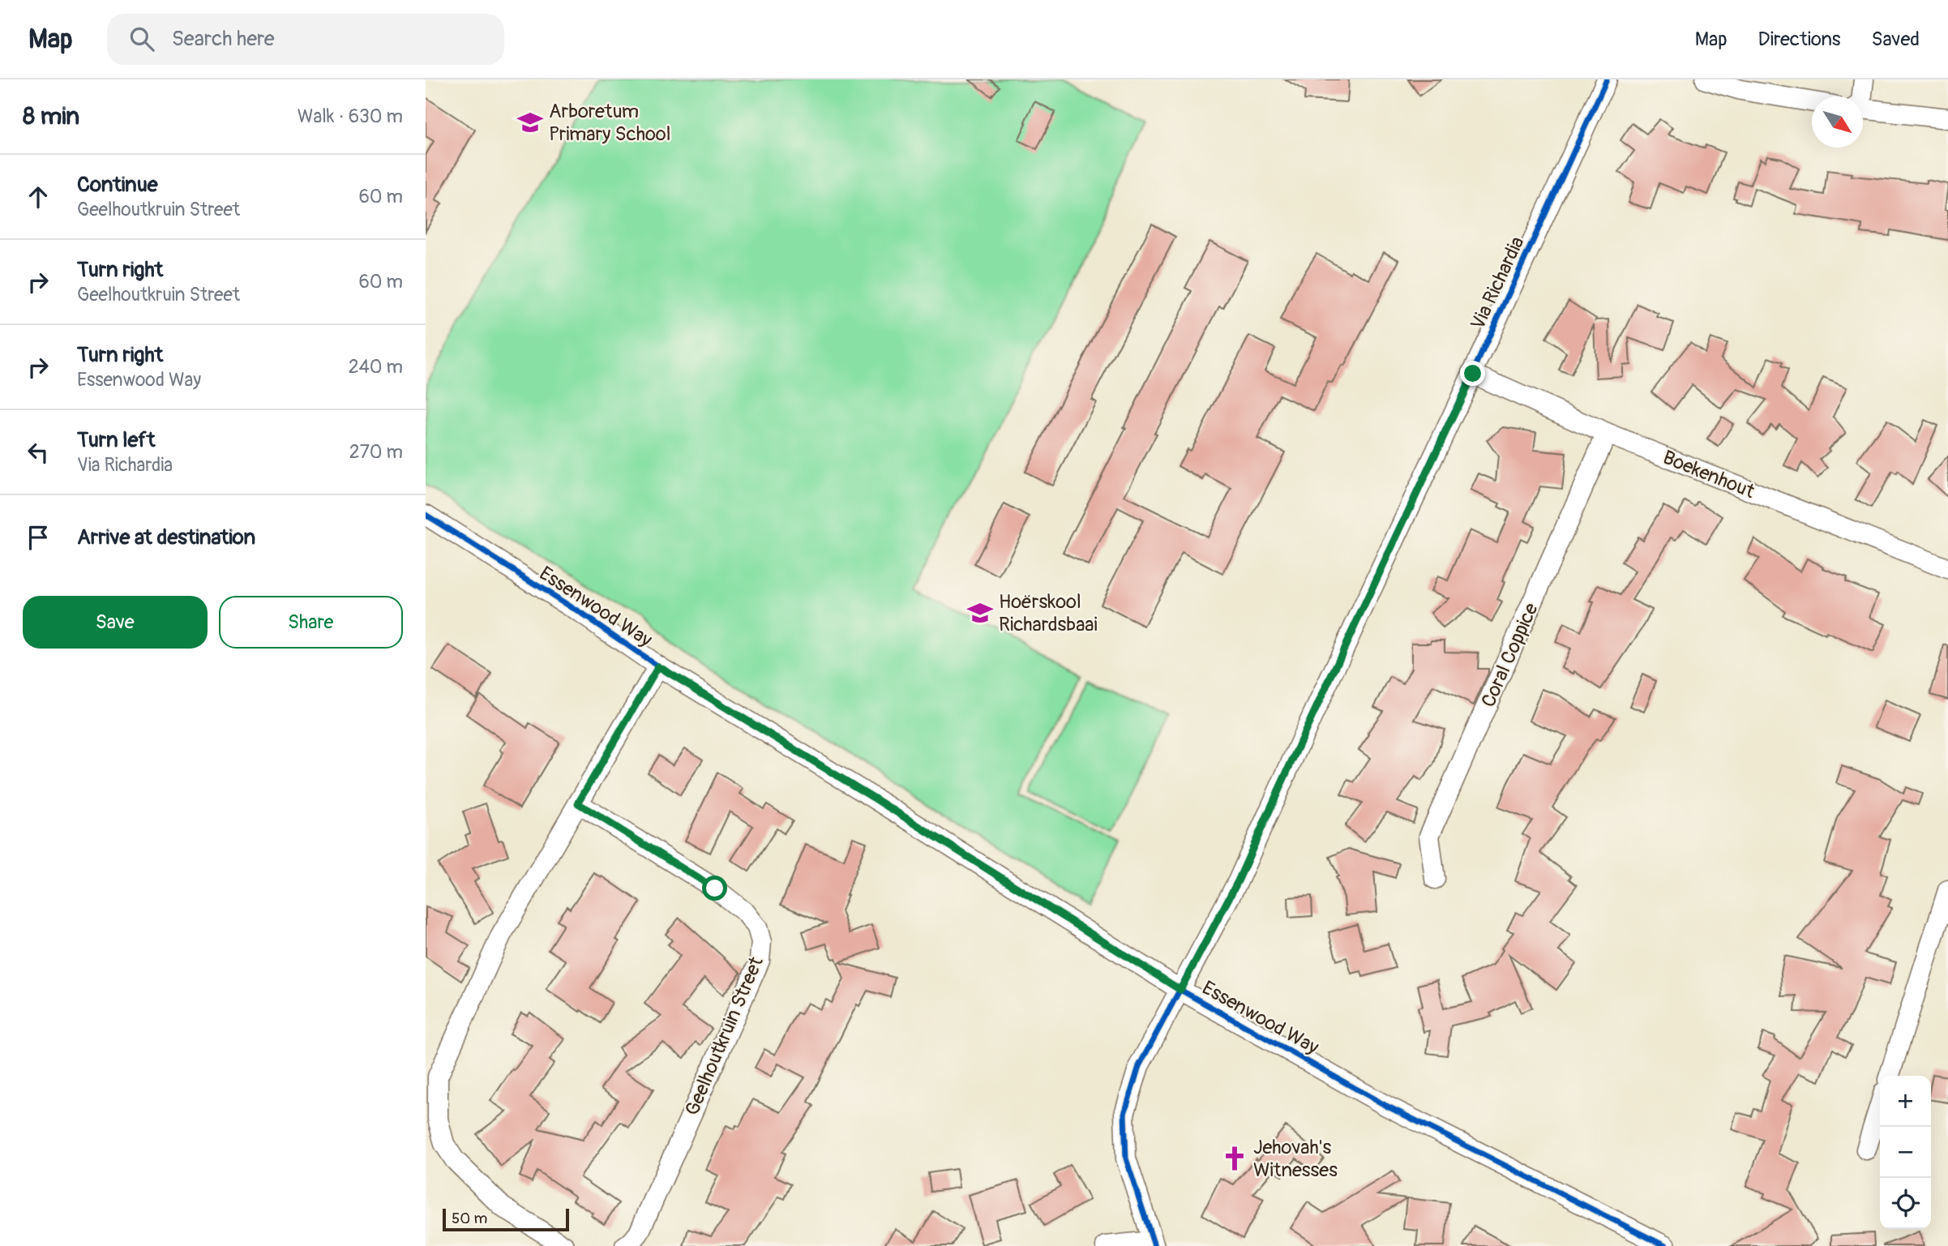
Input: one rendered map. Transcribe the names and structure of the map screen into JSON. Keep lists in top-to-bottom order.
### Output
{
  "streets": {
    "street": [
      "Via Richardia",
      "Boekenhout",
      "Essenwood Way",
      "Coral Coppice",
      "Geelhoutkruin Street"
    ]
  },
  "crossings": [
    ["Via Richardia", "Boekenhout"],
    ["Via Richardia", "Essenwood Way"],
    ["Boekenhout", "Coral Coppice"]
  ],
  "places": {
    "school or university": ["Arboretum Primary School", "Hoërskool Richardsbaai"],
    "church": ["Jehovah's Witnesses"]
  },
  "scale_bar": "50 m",
  "north": "bottom right",
  "page": {
    "header": "Map",
    "search": "Search here",
    "nav": ["Map", "Directions", "Saved"],
    "heading": ["8 min", "Walk · 630 m"],
    "list": [
      ["Continue", "Geelhoutkruin Street", "60 m"],
      ["Turn right", "Geelhoutkruin Street", "60 m"],
      ["Turn right", "Essenwood Way", "240 m"],
      ["Turn left", "Via Richardia", "270 m"],
      "Arrive at destination"
    ],
    "buttons": ["Save", "Share"],
    "map_buttons": ["+", "−"],
    "scale": "50 m"
  }
}
